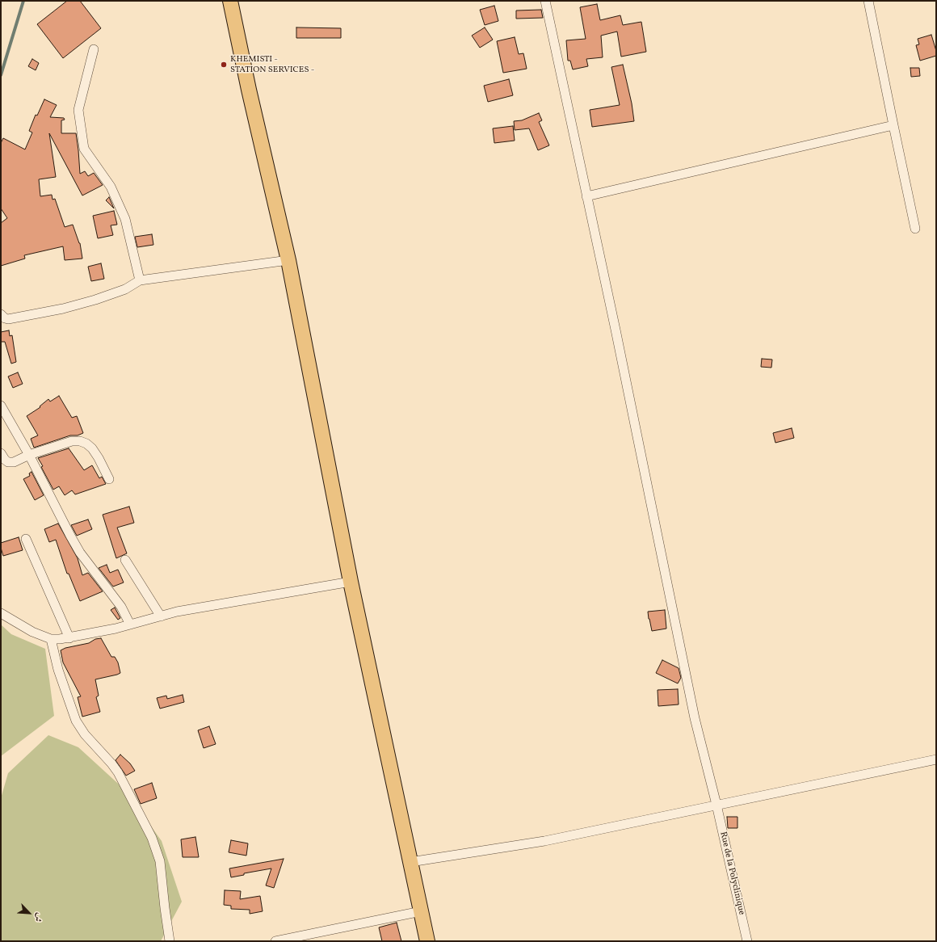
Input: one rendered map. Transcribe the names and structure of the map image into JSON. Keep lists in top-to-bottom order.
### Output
{
  "streets": {
    "street": ["Rue de la Polyclinique"]
  },
  "places": ["KHEMISTI - STATION SERVICES -"],
  "north": "bottom right"
}
